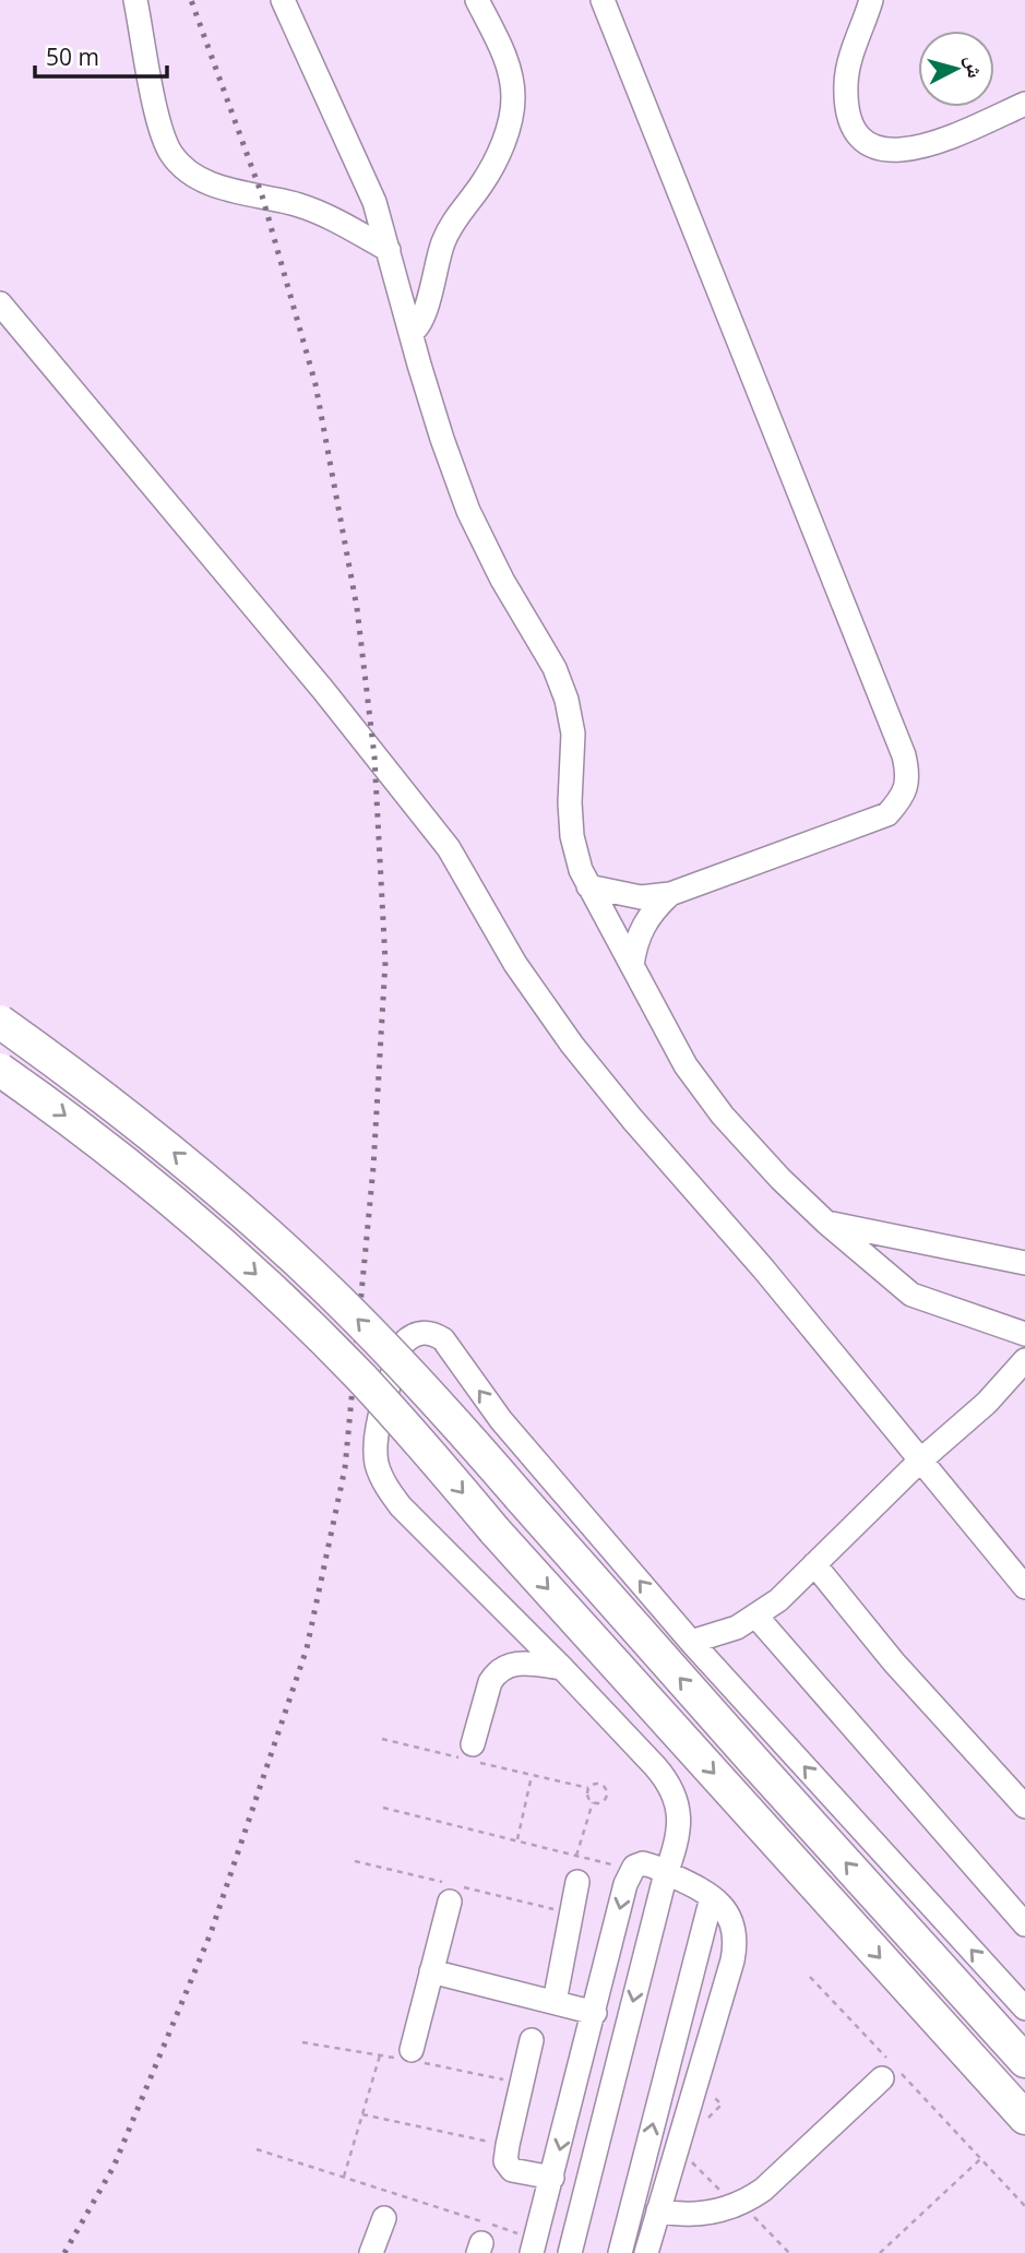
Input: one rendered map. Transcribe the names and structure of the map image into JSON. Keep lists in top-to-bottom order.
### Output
{
  "scale_bar": "50 m",
  "north": "right"
}
